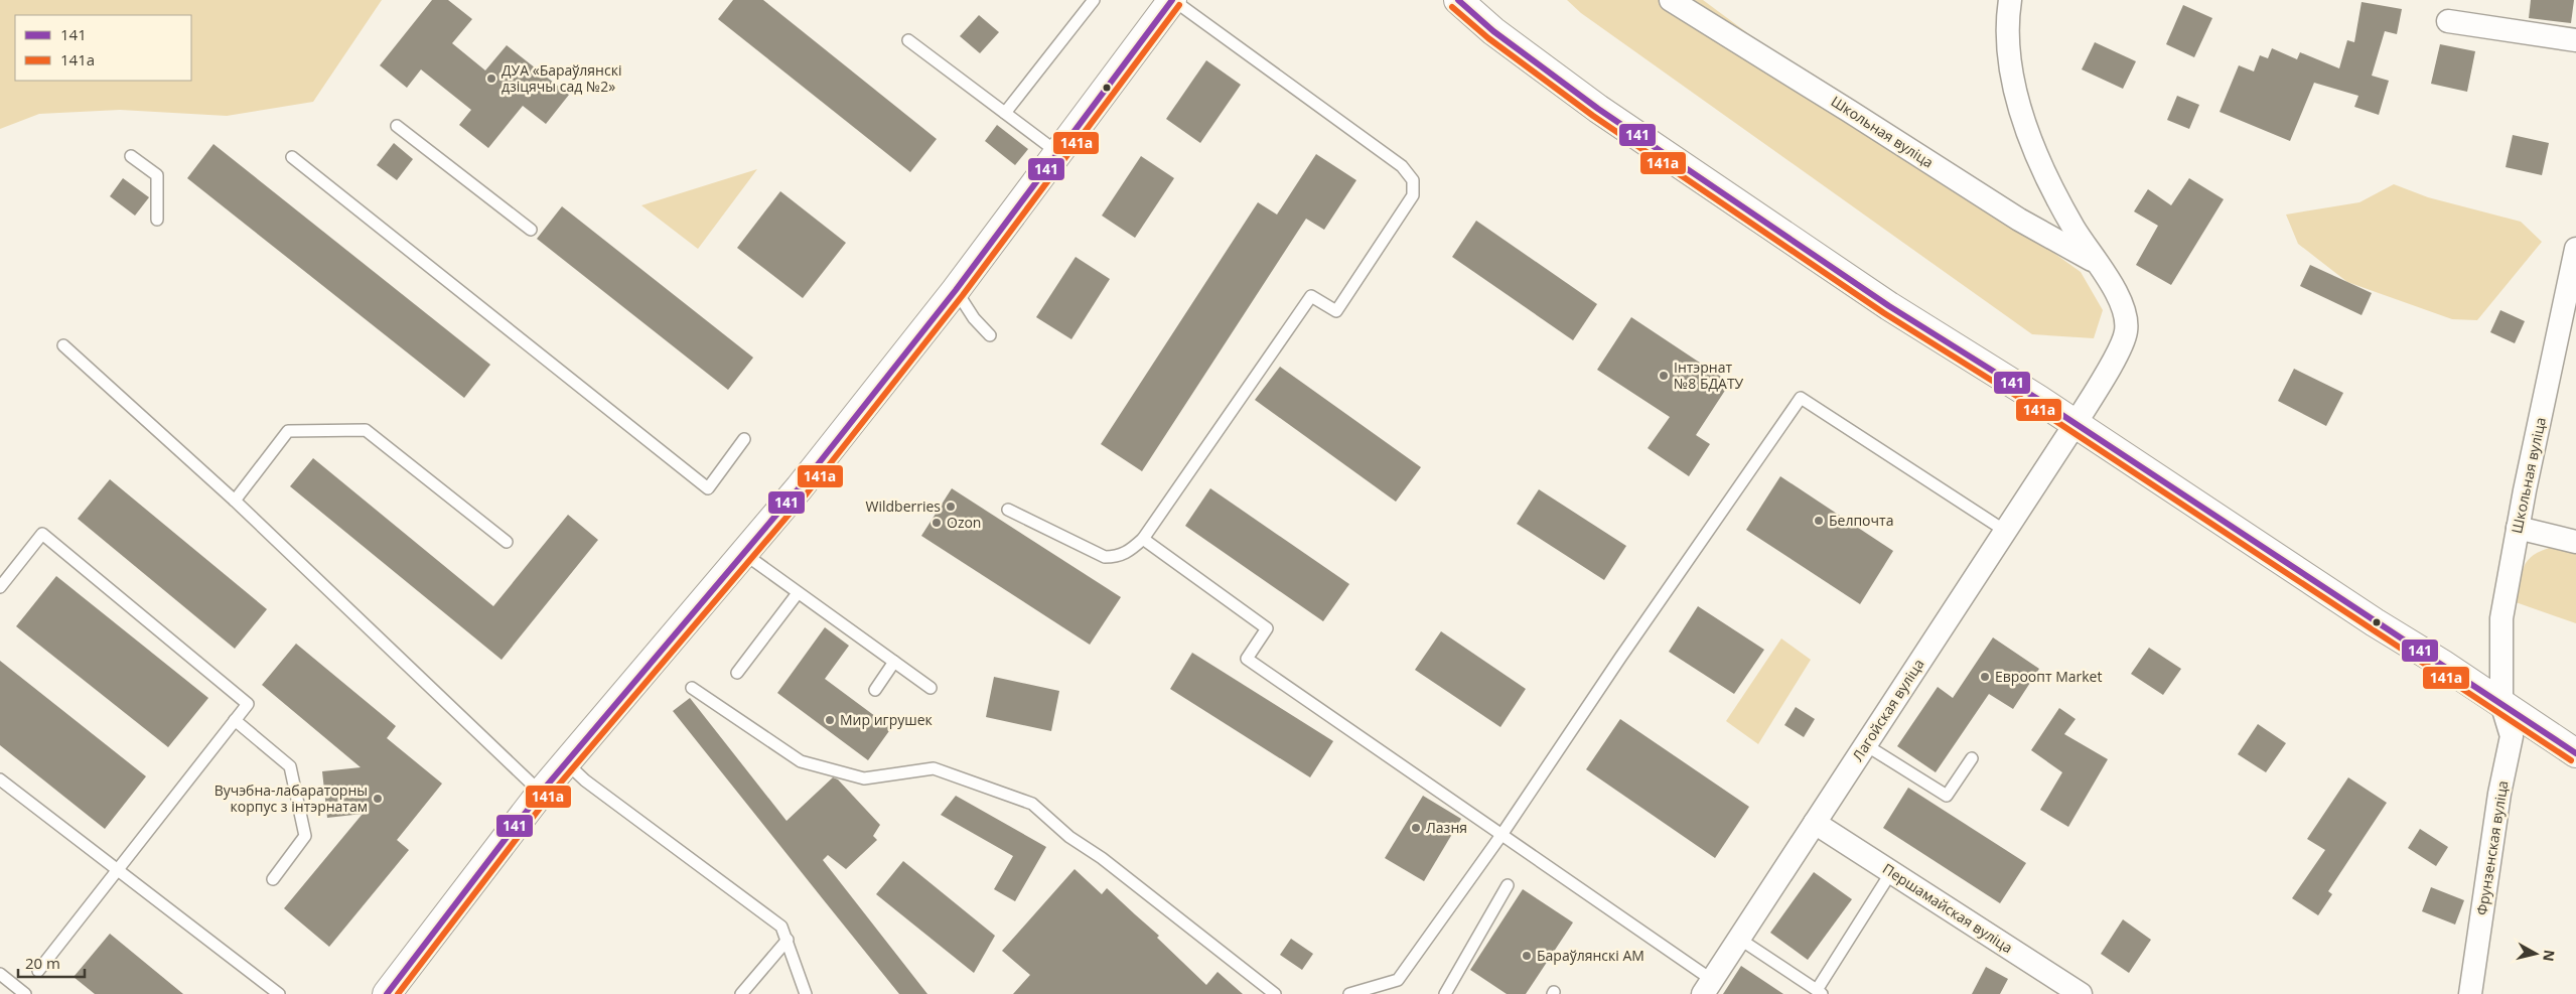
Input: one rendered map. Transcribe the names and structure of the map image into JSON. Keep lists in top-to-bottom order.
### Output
{
  "streets": {
    "street": [
      "Школьная вуліца",
      "Лагойская вуліца",
      "Фрунзенская вуліца",
      "Першамайская вуліца"
    ]
  },
  "crossings": [
    ["Школьная вуліца", "Фрунзенская вуліца"],
    ["Лагойская вуліца", "Першамайская вуліца"]
  ],
  "places": [
    "ДУА «Бараўлянскі дзіцячы сад №2»",
    "Інтэрнат №8 БДАТУ",
    "Wildberries",
    "Белпочта",
    "Ozon",
    "Евроопт Market",
    "Мир игрушек",
    "Вучэбна-лабараторны корпус з інтэрнатам",
    "Лазня",
    "Бараўлянскі АМ"
  ],
  "lines": ["transit line 141", "transit line 141а"],
  "legend": ["141", "141а"],
  "scale_bar": "20 m",
  "north": "right"
}
